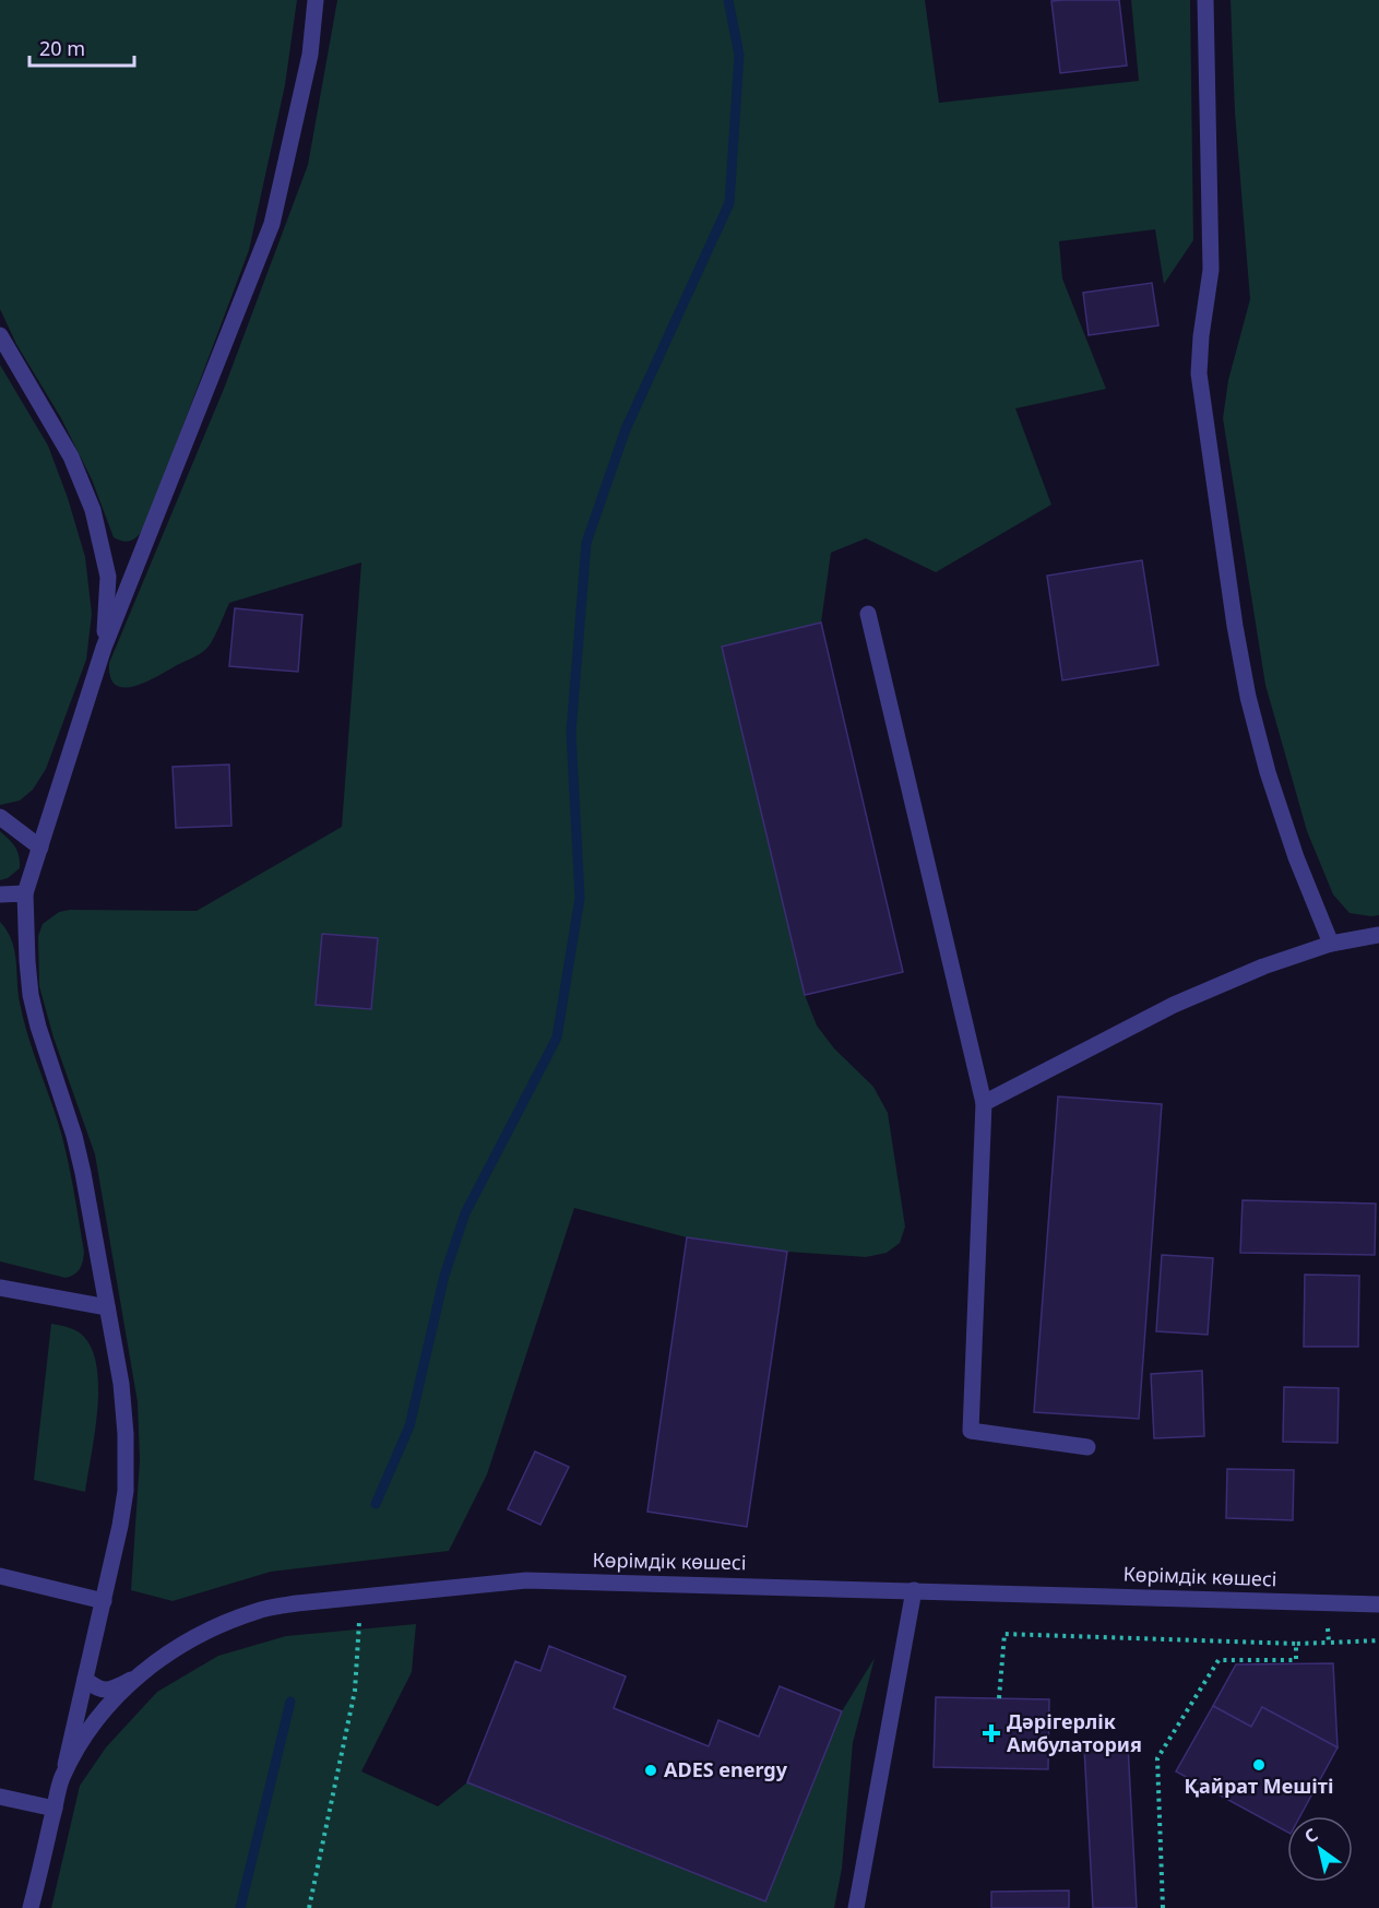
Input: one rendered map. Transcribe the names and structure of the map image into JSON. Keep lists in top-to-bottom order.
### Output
{
  "streets": {
    "street": ["Көрімдік көшесі"]
  },
  "places": {
    "health": ["Дәрігерлік Амбулатория"],
    "other": ["Қайрат Мешіті", "ADES energy"]
  },
  "scale_bar": "20 m",
  "north": "top left"
}
